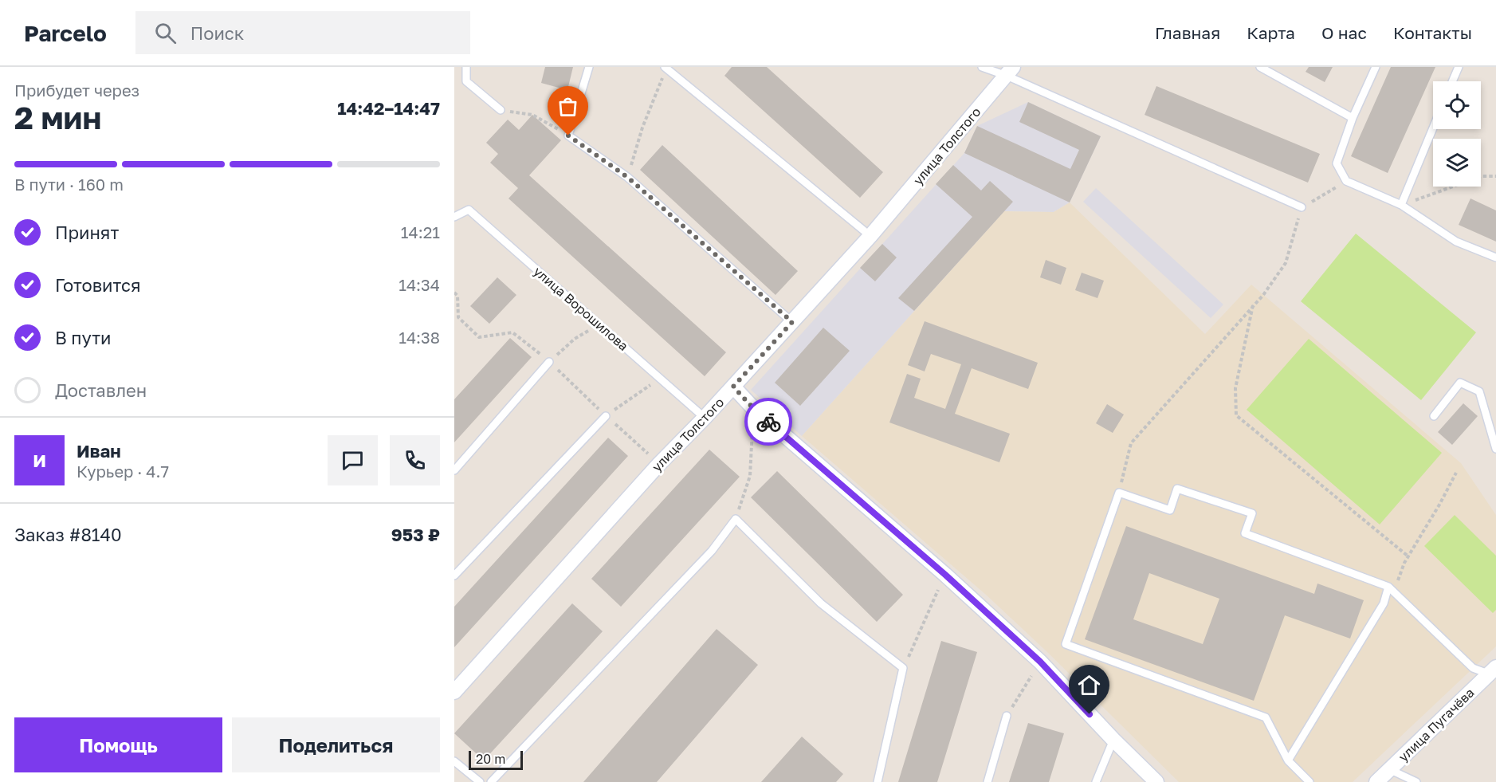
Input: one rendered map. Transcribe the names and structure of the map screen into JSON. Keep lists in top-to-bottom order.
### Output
{
  "streets": {
    "street": ["улица Толстого", "улица Пугачёва"],
    "lane": ["улица Ворошилова"]
  },
  "crossings": [
    ["улица Толстого", "улица Ворошилова"]
  ],
  "scale_bar": "20 m",
  "page": {
    "header": "Parcelo",
    "search": "Поиск",
    "nav": [
      "Главная",
      "Карта",
      "О нас",
      "Контакты"
    ],
    "heading": ["2 мин", "Прибудет через", "14:42–14:47"],
    "panel": [
      "Иван",
      "Курьер · 4.7",
      "Заказ #8140",
      "953 ₽"
    ],
    "bar": "В пути · 160 m",
    "list": [
      ["Принят", "14:21"],
      ["Готовится", "14:34"],
      ["В пути", "14:38"],
      "Доставлен"
    ],
    "round": "И",
    "buttons": ["Помощь", "Поделиться"],
    "scale": "20 m"
  }
}
